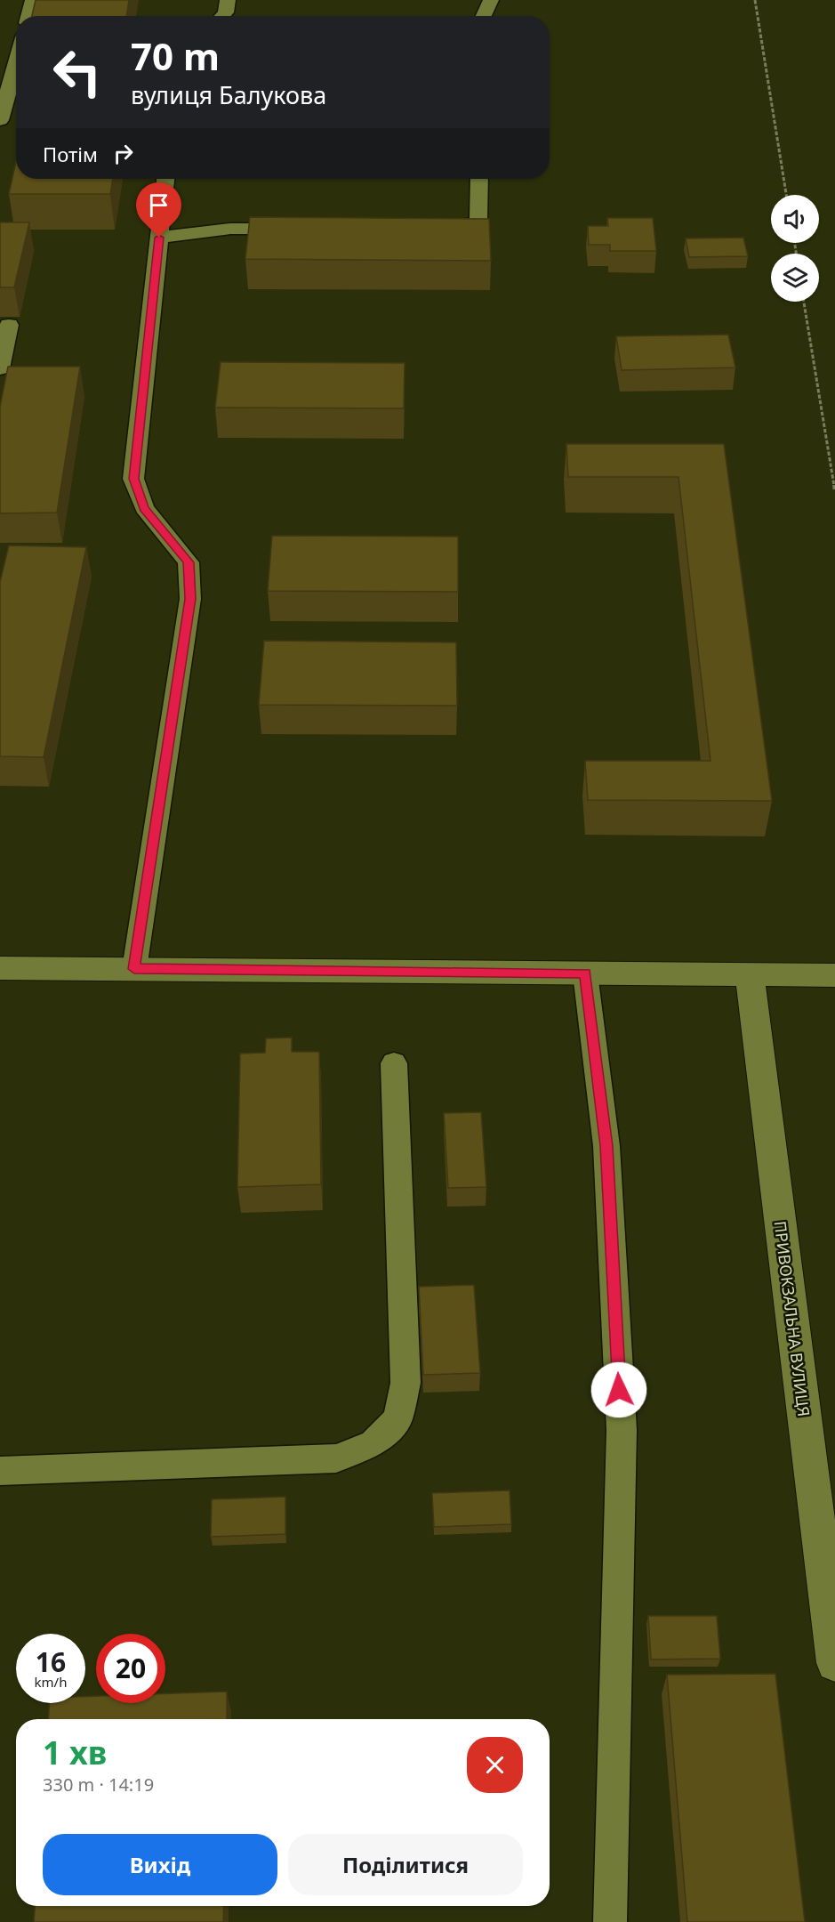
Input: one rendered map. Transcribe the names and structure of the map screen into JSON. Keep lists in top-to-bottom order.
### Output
{
  "streets": {
    "street": ["ПРИВОКЗАЛЬНА ВУЛИЦЯ"]
  },
  "page": {
    "turn": ["70 m", "вулиця Балукова"],
    "then": "Потім",
    "speed": "16 km/h",
    "limit": "20",
    "heading": ["1 хв", "330 m · 14:19"],
    "buttons": ["Вихід", "Поділитися"]
  }
}
